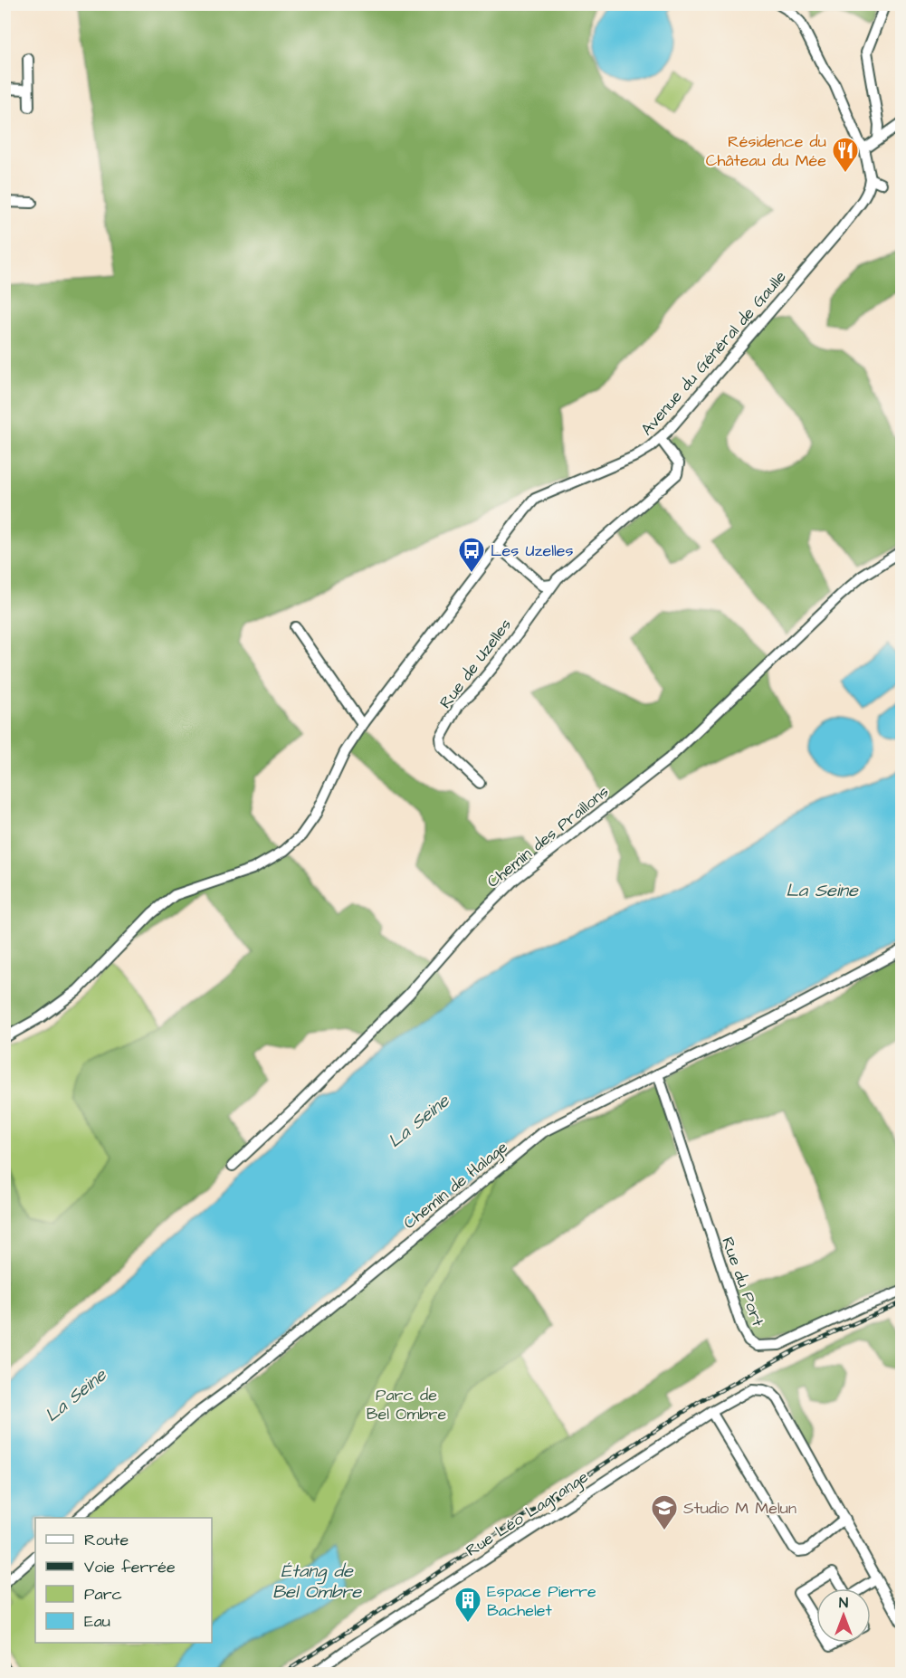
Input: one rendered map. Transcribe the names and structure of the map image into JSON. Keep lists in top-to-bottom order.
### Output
{
  "streets": {
    "street": [
      "Avenue du Général de Gaulle",
      "Rue de Uzelles",
      "Chemin des Praillons",
      "Chemin de Halage",
      "Rue du Port",
      "Rue Léo Lagrange"
    ]
  },
  "crossings": [
    ["Avenue du Général de Gaulle", "Rue de Uzelles"],
    ["Chemin de Halage", "Rue du Port"]
  ],
  "water": ["La Seine", "Étang de Bel Ombre"],
  "parks": ["Parc de Bel Ombre"],
  "places": {
    "restaurant": ["Résidence du Château du Mée"],
    "bus stop": ["Les Uzelles"],
    "school or university": ["Studio M Melun"],
    "building": ["Espace Pierre Bachelet"]
  },
  "legend": [
    "Route",
    "Voie ferrée",
    "Parc",
    "Eau"
  ],
  "north": "top"
}
